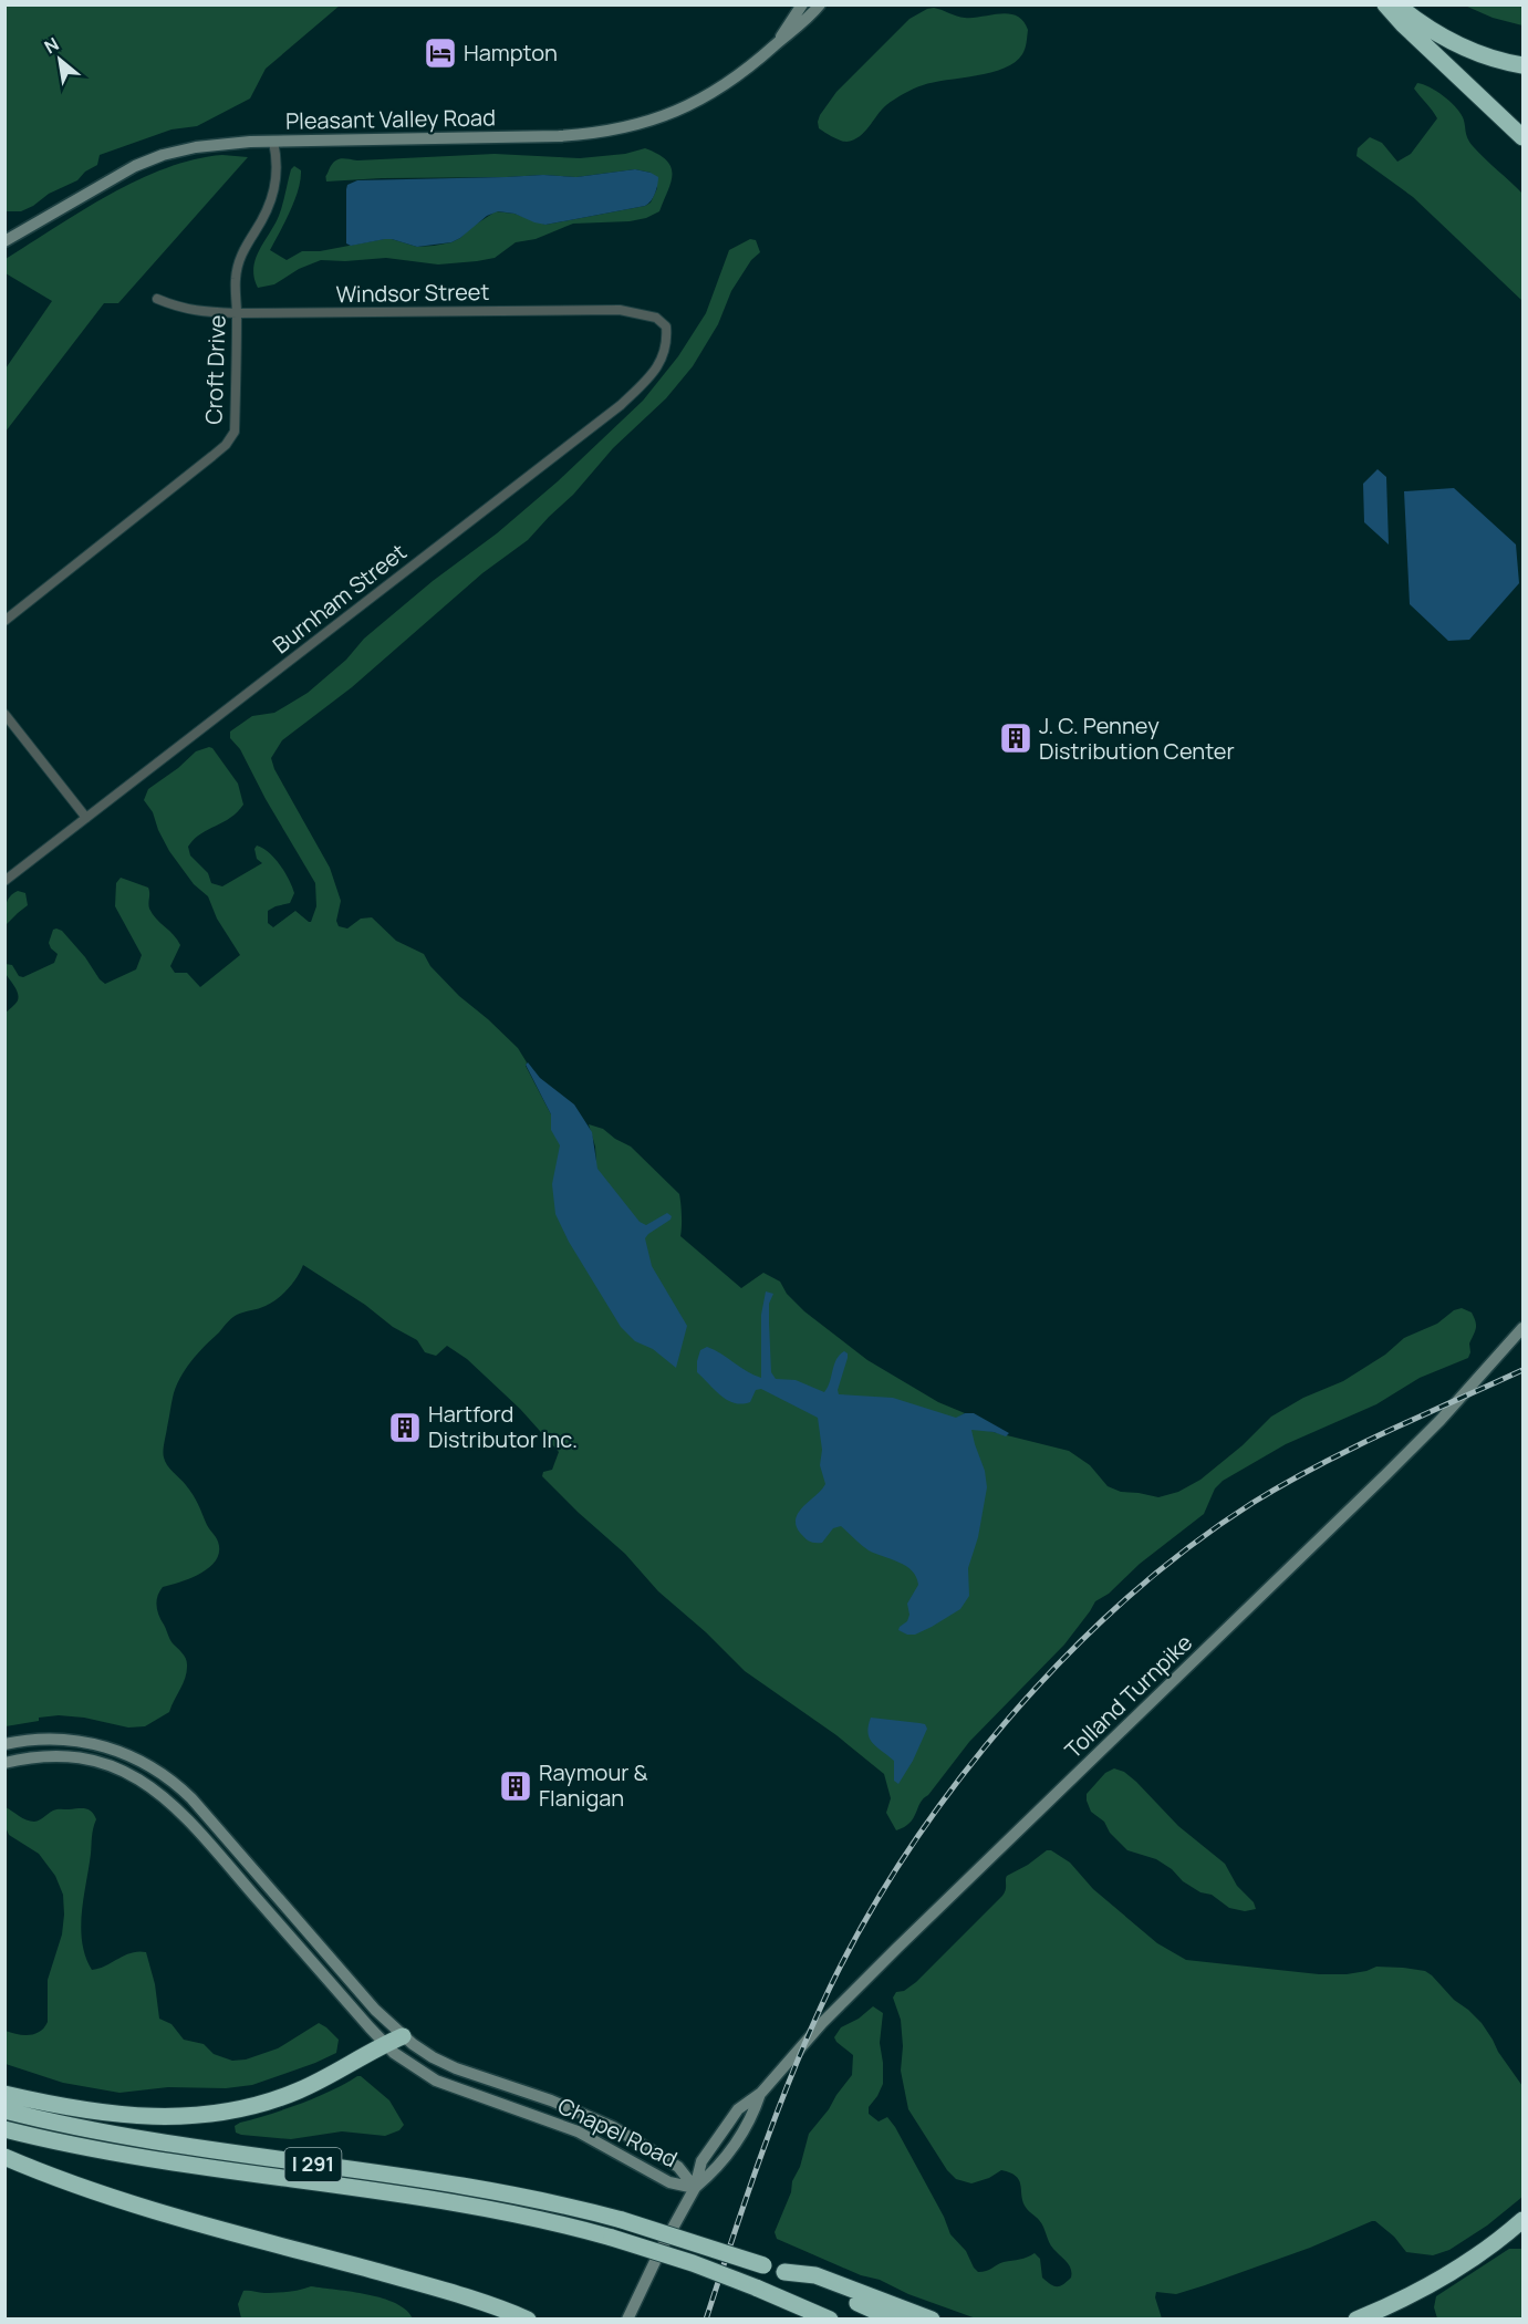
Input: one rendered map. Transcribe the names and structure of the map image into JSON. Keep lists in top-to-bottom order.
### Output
{
  "streets": {
    "highway": ["I 291"],
    "main road": ["Pleasant Valley Road", "Tolland Turnpike", "Chapel Road"],
    "street": ["Windsor Street", "Croft Drive", "Burnham Street"]
  },
  "crossings": [
    ["Pleasant Valley Road", "Croft Drive"],
    ["Windsor Street", "Croft Drive"],
    ["Windsor Street", "Burnham Street"],
    ["Tolland Turnpike", "Chapel Road"]
  ],
  "places": {
    "hotel": ["Hampton"],
    "building": ["J. C. Penney Distribution Center", "Hartford Distributor Inc.", "Raymour & Flanigan"]
  },
  "north": "top left"
}
